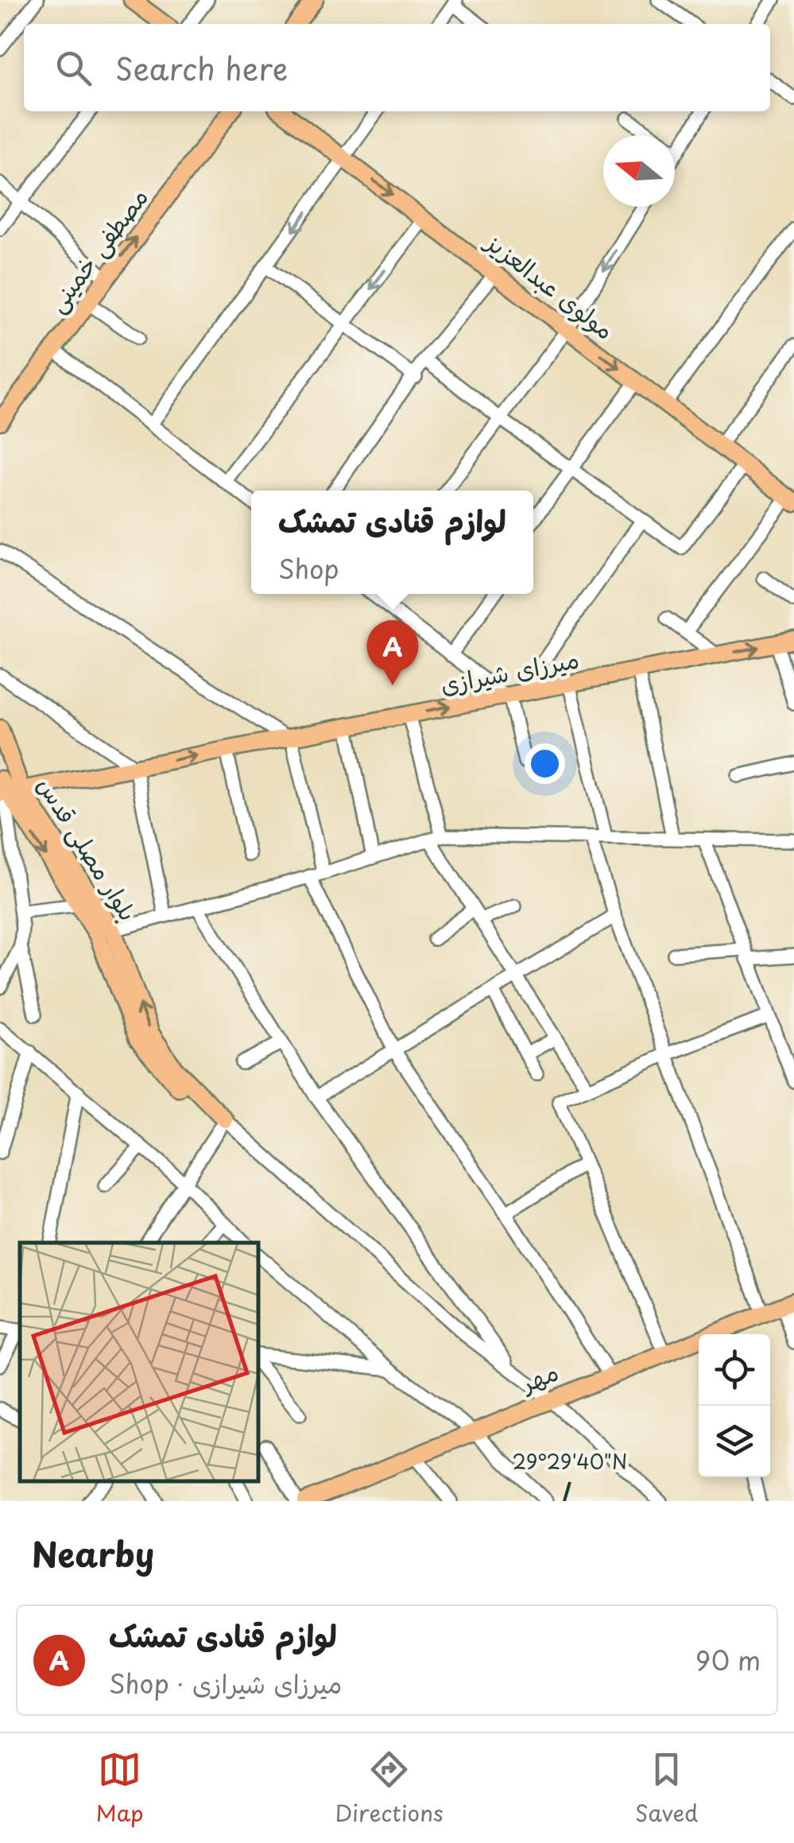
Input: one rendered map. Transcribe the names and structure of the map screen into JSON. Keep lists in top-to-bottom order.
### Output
{
  "streets": {
    "main road": [
      "مصطفی خمینی",
      "مولوی عبدالعزیز",
      "میرزای شیرازی",
      "بلوار مصلی قدس",
      "مهر"
    ]
  },
  "crossings": [
    ["میرزای شیرازی", "بلوار مصلی قدس"]
  ],
  "one_way": ["مصطفی خمینی"],
  "north": "left",
  "page": {
    "search": "Search here",
    "popup": ["لوازم قنادی تمشک", "Shop"],
    "pins": "A",
    "heading": "Nearby",
    "list": [
      {
        "mark": "A",
        "name": "لوازم قنادی تمشک",
        "note": "Shop · میرزای شیرازی",
        "value": "90 m"
      }
    ],
    "nav": ["Map", "Directions", "Saved"]
  },
  "coordinates": ["29°29'40\"N"]
}
